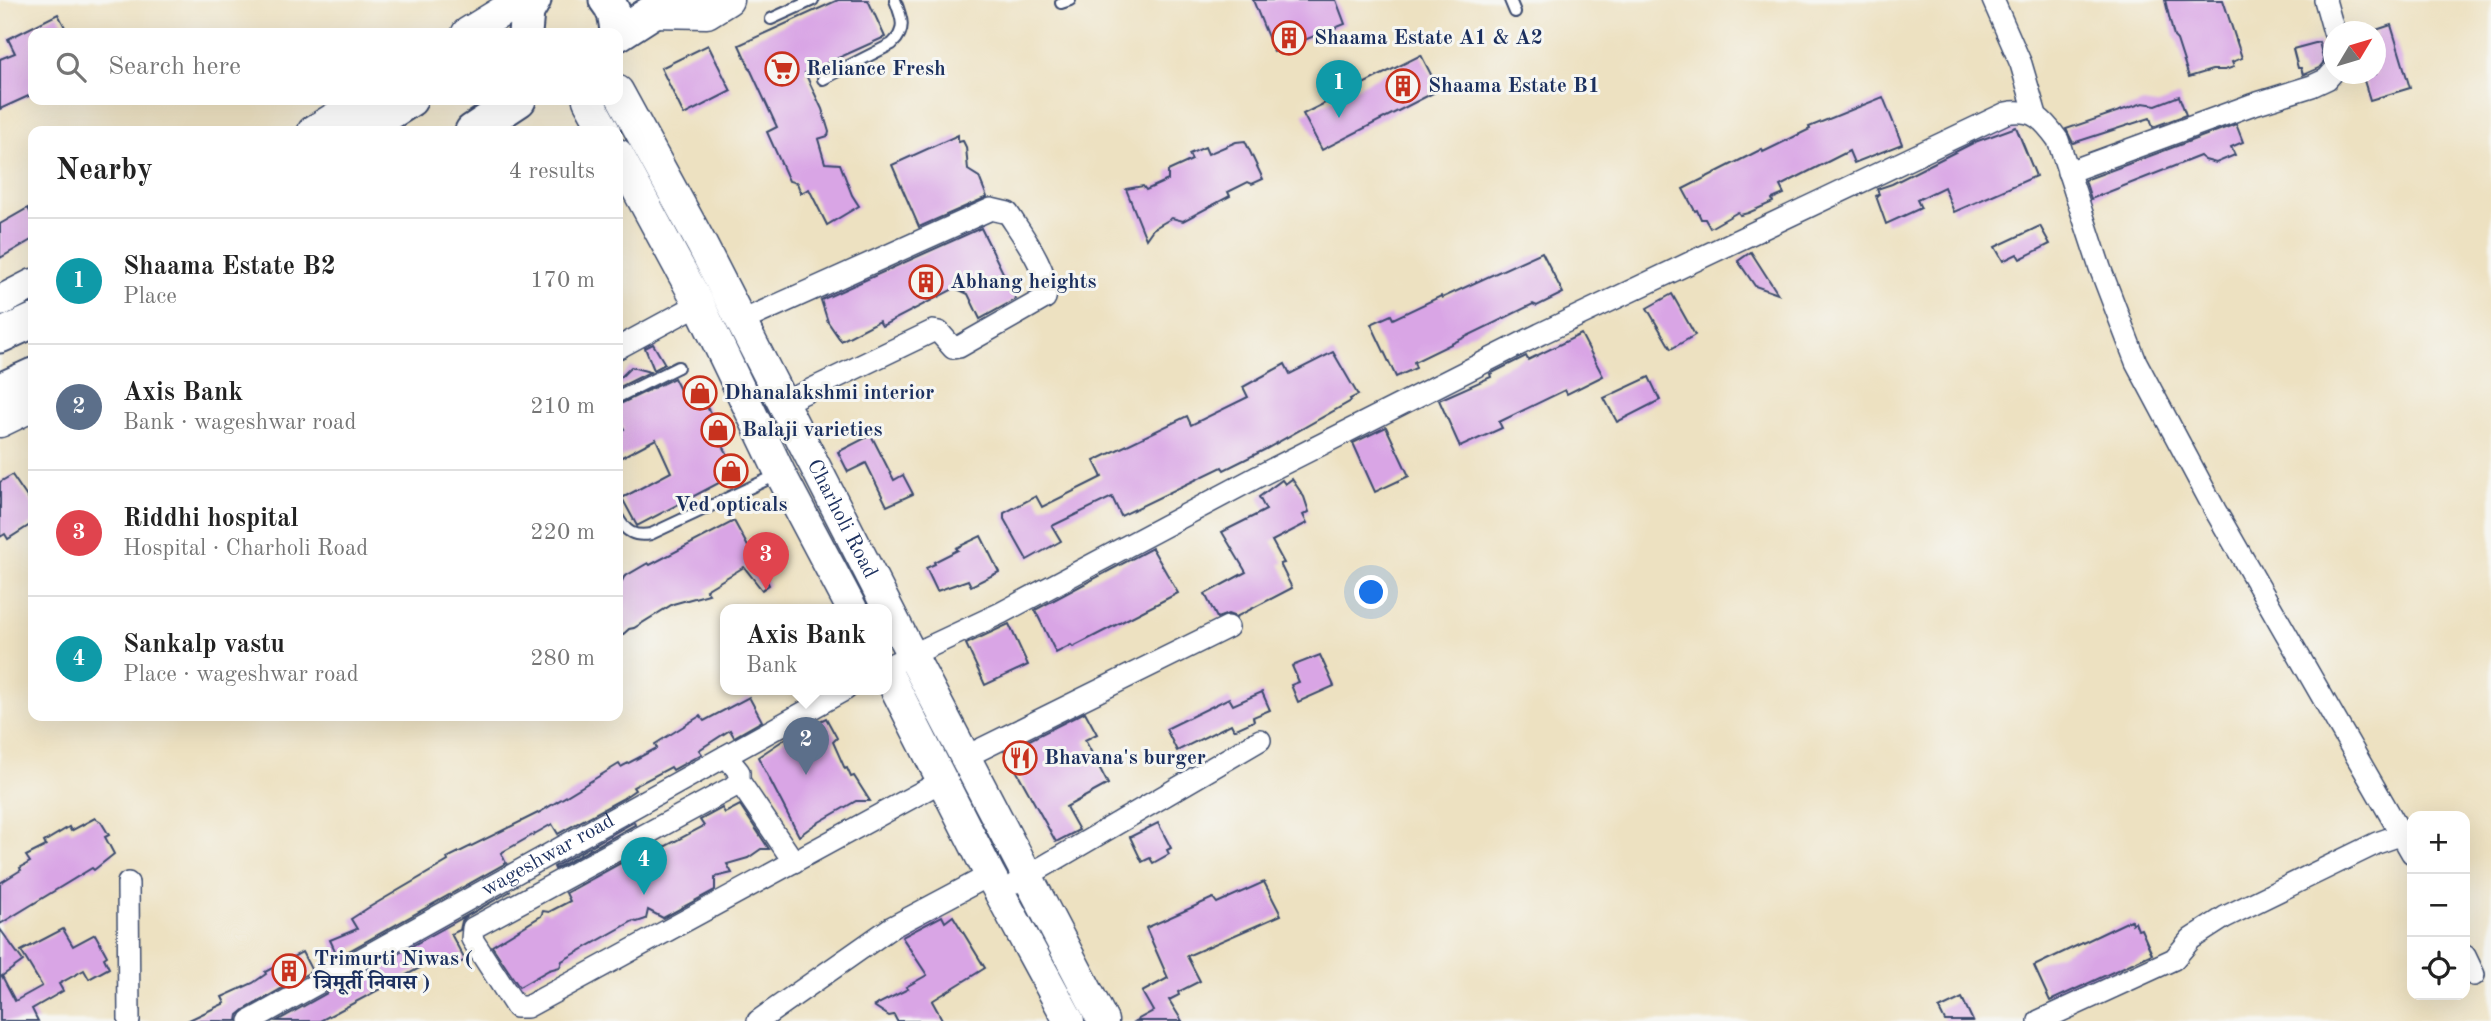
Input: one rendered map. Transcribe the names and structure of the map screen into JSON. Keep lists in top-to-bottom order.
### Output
{
  "streets": {
    "street": ["Charholi Road", "wageshwar road"]
  },
  "places": {
    "building": [
      "Shaama Estate A1 & A2",
      "Shaama Estate B1",
      "Abhang heights",
      "Trimurti Niwas ( त्रिमूर्ती निवास )"
    ],
    "supermarket": ["Reliance Fresh"],
    "shop": ["Dhanalakshmi interior", "Balaji varieties", "Ved opticals"],
    "restaurant": ["Bhavana's burger"]
  },
  "north": "top right",
  "page": {
    "search": "Search here",
    "pins": [
      "1",
      "3",
      "2",
      "4"
    ],
    "heading": ["Nearby", "4 results"],
    "list": [
      {
        "mark": "1",
        "name": "Shaama Estate B2",
        "note": "Place",
        "value": "170 m"
      },
      {
        "mark": "2",
        "name": "Axis Bank",
        "note": "Bank · wageshwar road",
        "value": "210 m"
      },
      {
        "mark": "3",
        "name": "Riddhi hospital",
        "note": "Hospital · Charholi Road",
        "value": "220 m"
      },
      {
        "mark": "4",
        "name": "Sankalp vastu",
        "note": "Place · wageshwar road",
        "value": "280 m"
      }
    ],
    "popup": ["Axis Bank", "Bank"],
    "map_buttons": ["+", "−"]
  }
}
